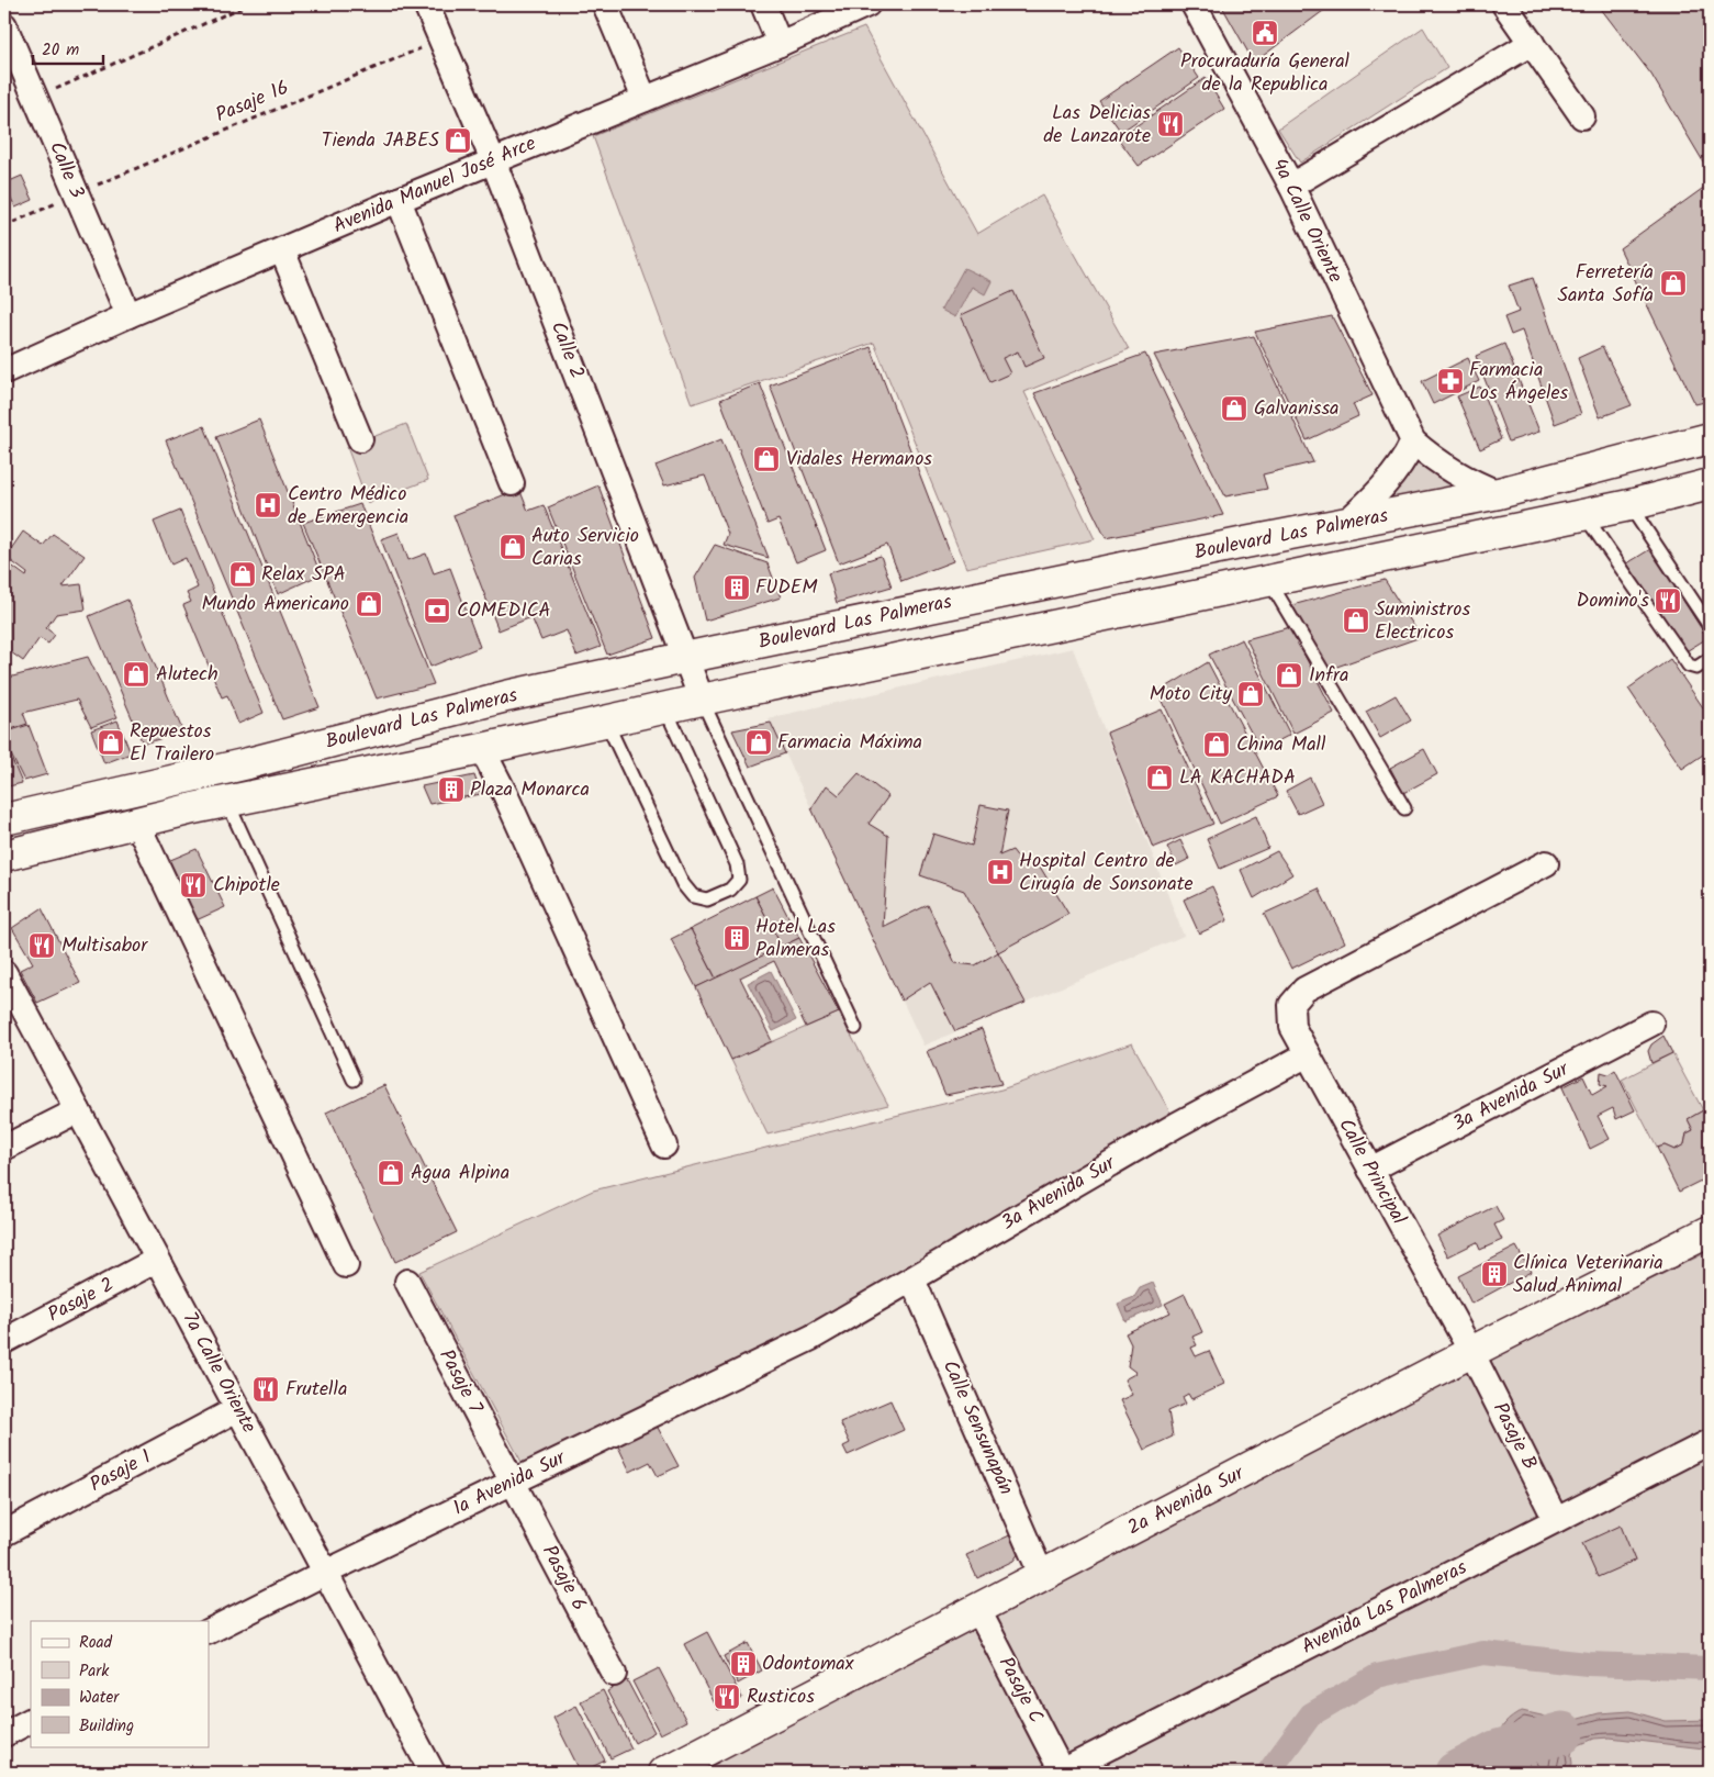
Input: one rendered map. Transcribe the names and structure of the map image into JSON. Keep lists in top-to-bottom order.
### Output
{
  "streets": {
    "main road": ["Boulevard Las Palmeras", "2a Avenida Sur"],
    "street": [
      "Calle 3",
      "Avenida Manuel José Arce",
      "4a Calle Oriente",
      "Calle 2",
      "3a Avenida Sur",
      "Calle Principal",
      "Pasaje 2",
      "7a Calle Oriente",
      "Pasaje 7",
      "Calle Sensunapán",
      "Pasaje B",
      "Pasaje 1",
      "1a Avenida Sur",
      "Pasaje 6",
      "Avenida Las Palmeras",
      "Pasaje C"
    ],
    "path": ["Pasaje 16"]
  },
  "crossings": [
    ["Pasaje 16", "Calle 3"],
    ["Pasaje 16", "Calle 2"],
    ["Calle 3", "Avenida Manuel José Arce"],
    ["Avenida Manuel José Arce", "Calle 2"],
    ["Calle 2", "Boulevard Las Palmeras"],
    ["3a Avenida Sur", "Calle Principal"],
    ["3a Avenida Sur", "Calle Sensunapán"],
    ["3a Avenida Sur", "1a Avenida Sur"],
    ["Calle Principal", "Pasaje B"],
    ["Calle Principal", "2a Avenida Sur"],
    ["Pasaje 2", "7a Calle Oriente"],
    ["7a Calle Oriente", "Pasaje 1"],
    ["7a Calle Oriente", "1a Avenida Sur"],
    ["Pasaje 7", "1a Avenida Sur"],
    ["Pasaje 7", "Pasaje 6"],
    ["Calle Sensunapán", "2a Avenida Sur"],
    ["Pasaje B", "2a Avenida Sur"],
    ["Pasaje B", "Avenida Las Palmeras"],
    ["1a Avenida Sur", "Pasaje 6"],
    ["2a Avenida Sur", "Pasaje C"],
    ["Avenida Las Palmeras", "Pasaje C"]
  ],
  "places": {
    "public building": ["Procuraduría General de la Republica"],
    "restaurant": [
      "Las Delicias de Lanzarote",
      "Domino's",
      "Chipotle",
      "Multisabor",
      "Frutella",
      "Rusticos"
    ],
    "shop": [
      "Tienda JABES",
      "Ferretería Santa Sofía",
      "Galvanissa",
      "Vidales Hermanos",
      "Auto Servicio Carias",
      "Relax SPA",
      "Mundo Americano",
      "Suministros Electricos",
      "Alutech",
      "Infra",
      "Moto City",
      "Repuestos El Trailero",
      "Farmacia Máxima",
      "China Mall",
      "LA KACHADA",
      "Agua Alpina"
    ],
    "pharmacy": ["Farmacia Los Ángeles"],
    "hospital": ["Centro Médico de Emergencia", "Hospital Centro de Cirugía de Sonsonate"],
    "building": [
      "FUDEM",
      "Plaza Monarca",
      "Hotel Las Palmeras",
      "Clínica Veterinaria Salud Animal",
      "Odontomax"
    ],
    "bank": ["COMEDICA"]
  },
  "legend": [
    "Road",
    "Park",
    "Water",
    "Building"
  ],
  "scale_bar": "20 m"
}
